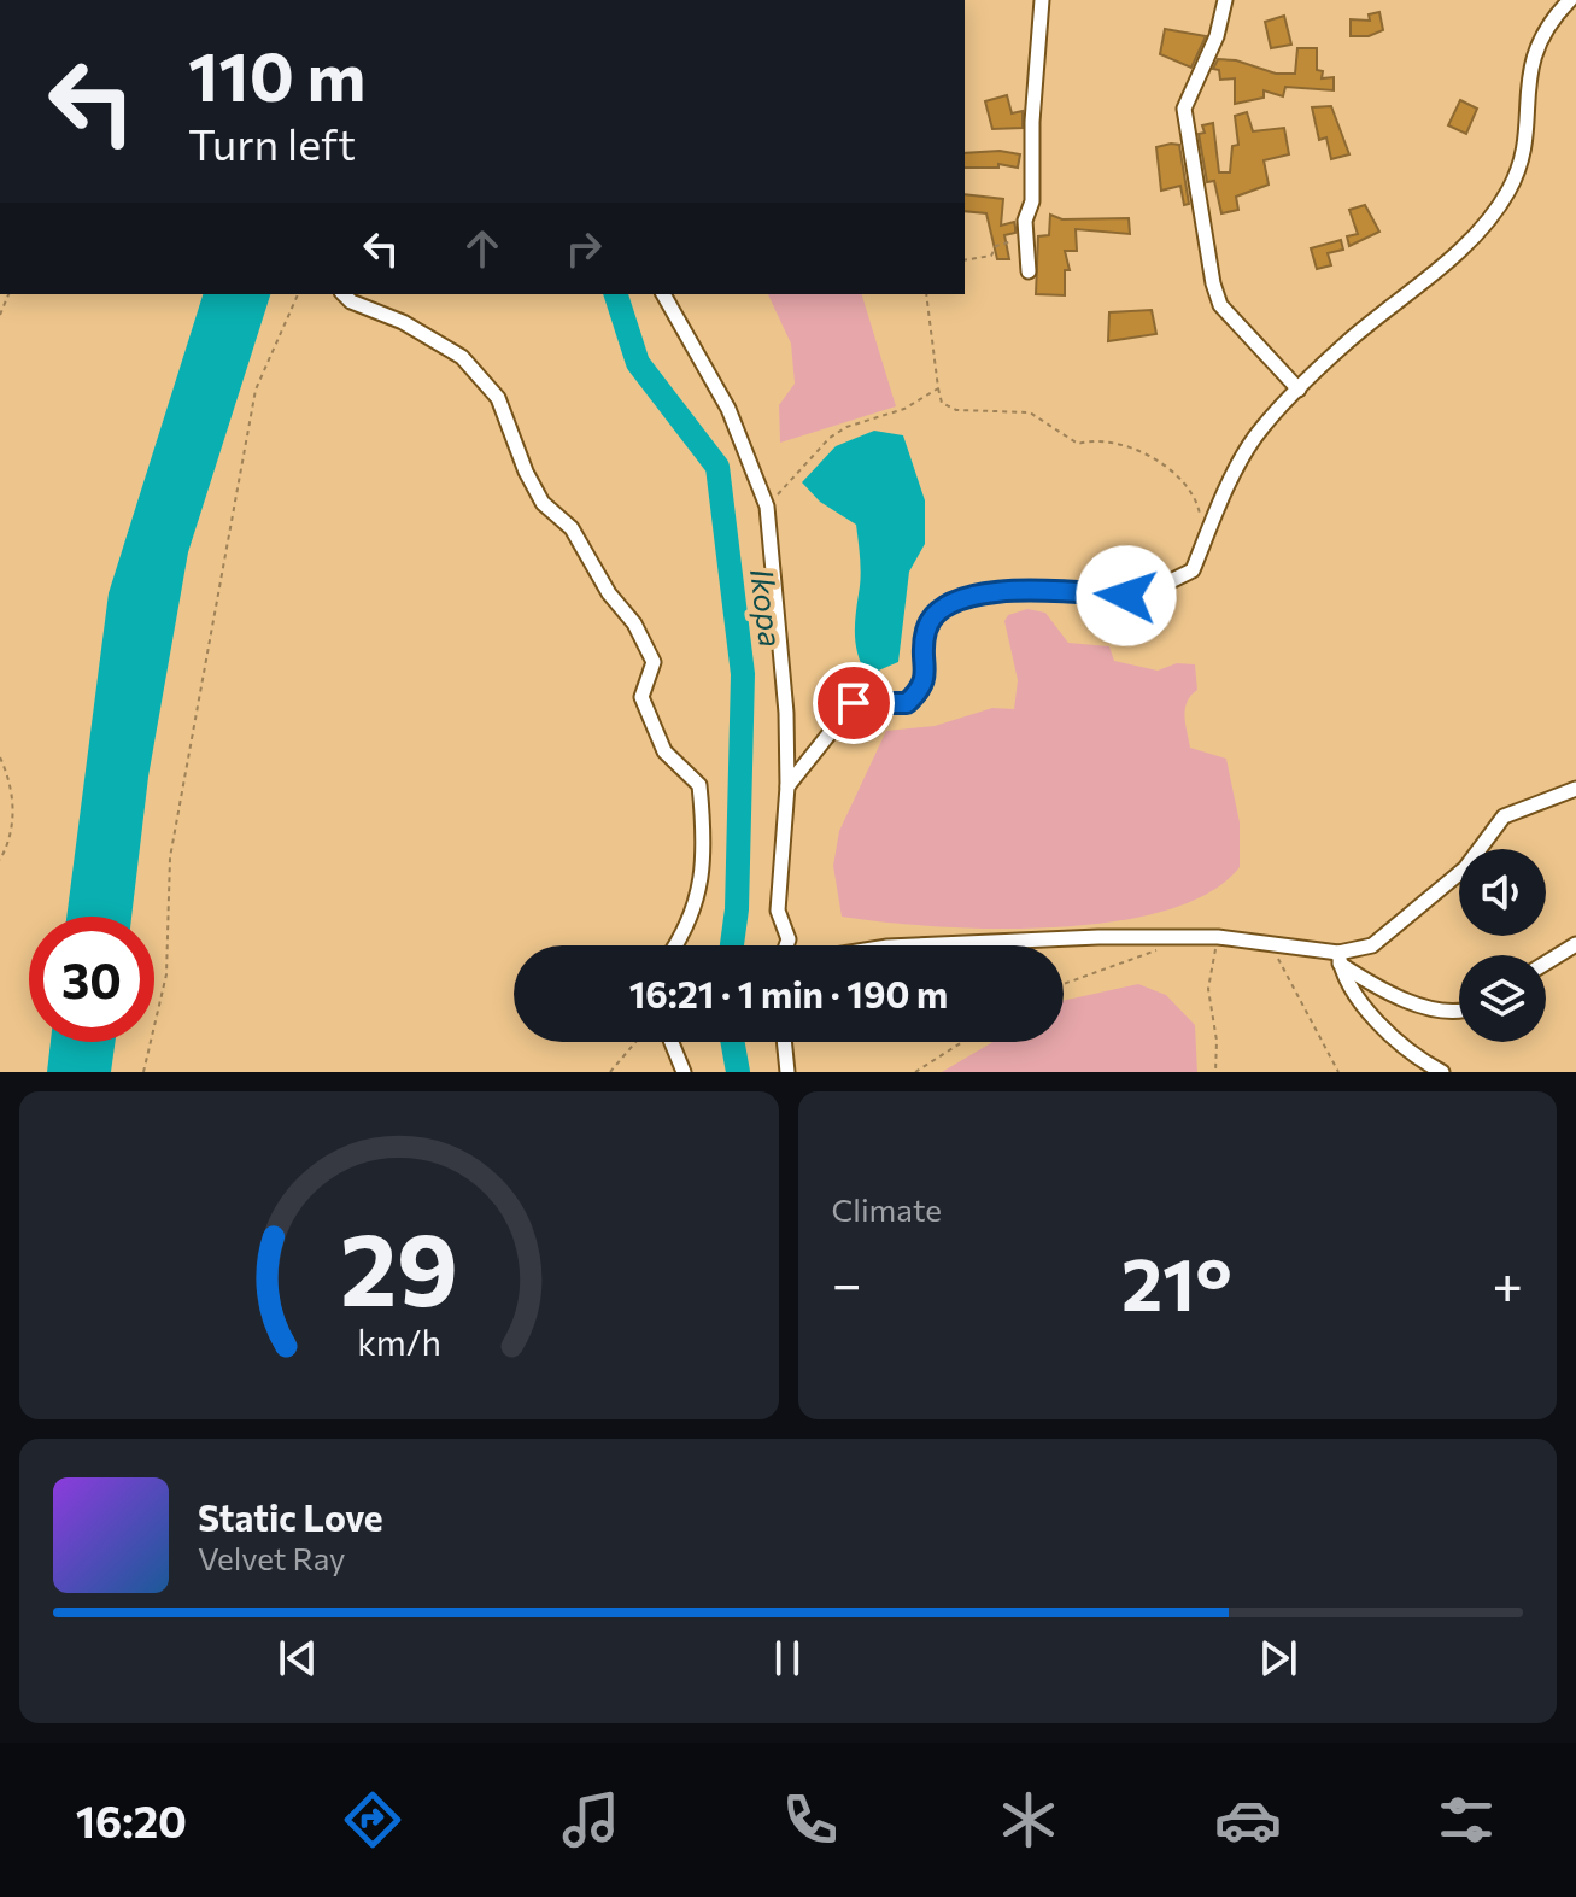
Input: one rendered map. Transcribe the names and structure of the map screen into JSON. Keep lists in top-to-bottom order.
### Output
{
  "water": ["Ikopa"],
  "page": {
    "turn": ["110 m", "Turn left"],
    "limit": "30",
    "trip": "16:21 · 1 min · 190 m",
    "tile": "Climate",
    "heat": ["−", "21°", "+"],
    "song": ["Static Love", "Velvet Ray"],
    "tabs": "16:20",
    "gauge": ["29", "km/h"]
  }
}
